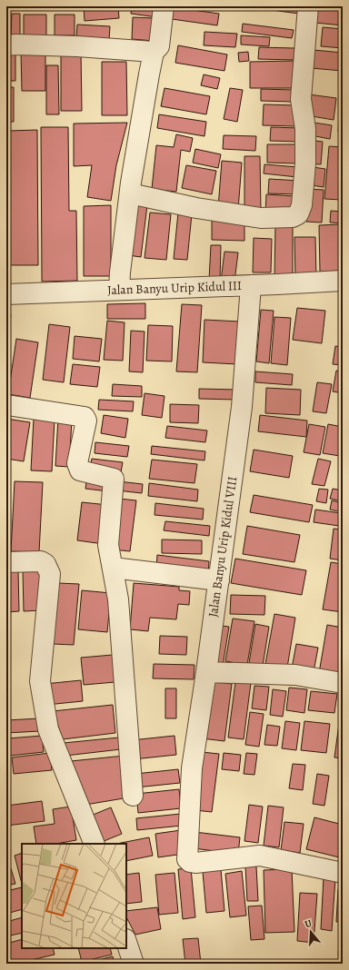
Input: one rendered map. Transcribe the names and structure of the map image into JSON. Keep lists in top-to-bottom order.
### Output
{
  "streets": {
    "street": ["Jalan Banyu Urip Kidul III", "Jalan Banyu Urip Kidul VIII"]
  },
  "crossings": [
    ["Jalan Banyu Urip Kidul III", "Jalan Banyu Urip Kidul VIII"]
  ],
  "north": "top"
}
